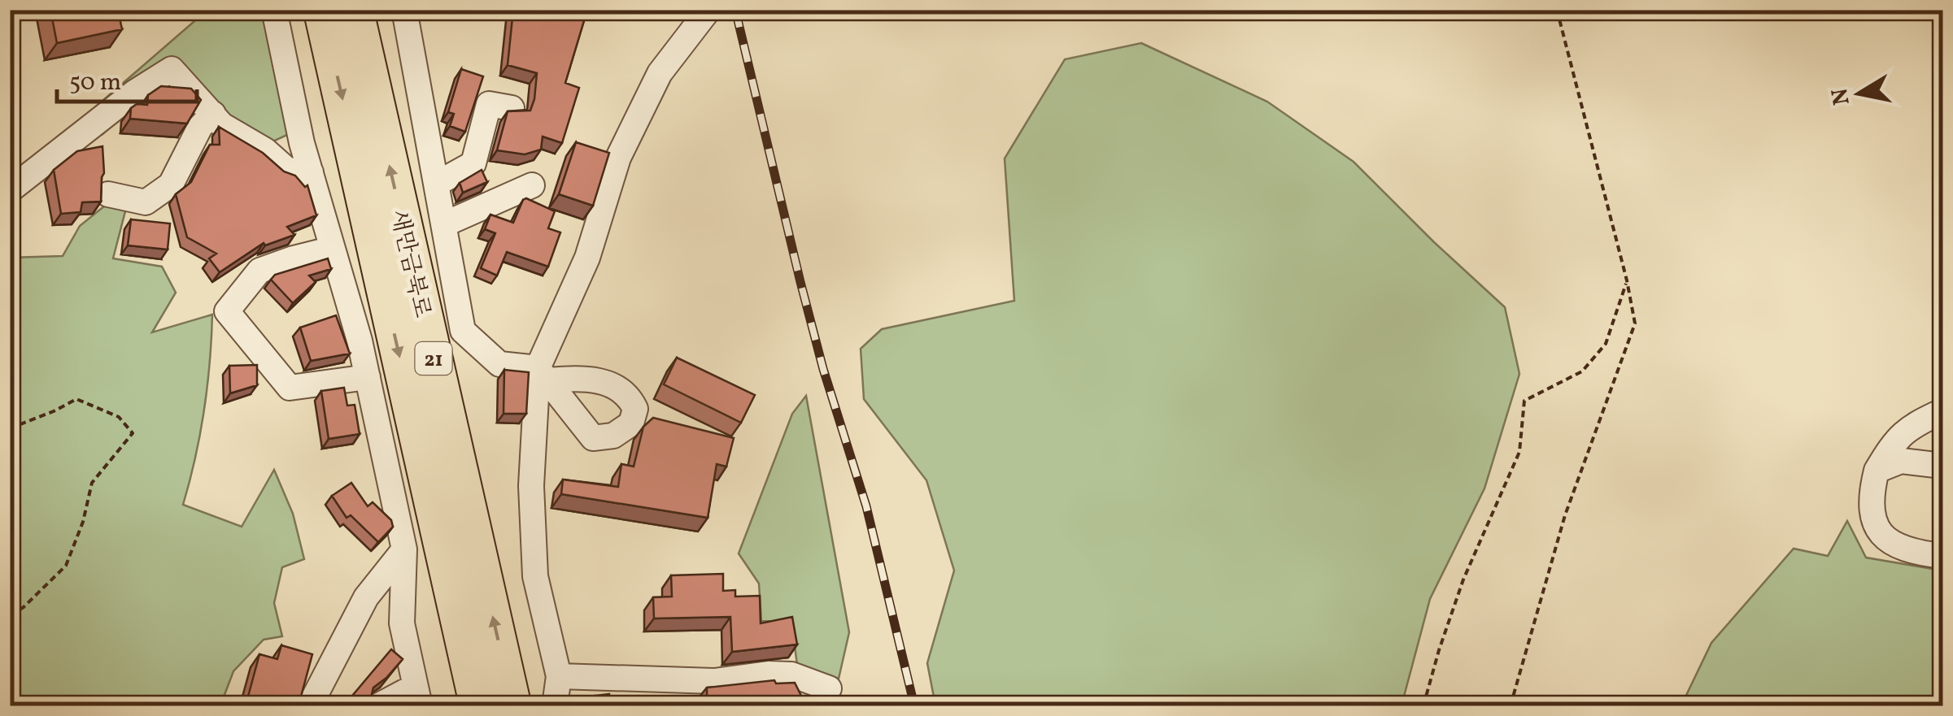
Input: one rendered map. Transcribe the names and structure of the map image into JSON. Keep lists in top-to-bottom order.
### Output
{
  "streets": {
    "highway": ["새만금북로", "21"]
  },
  "scale_bar": "50 m",
  "north": "left"
}
